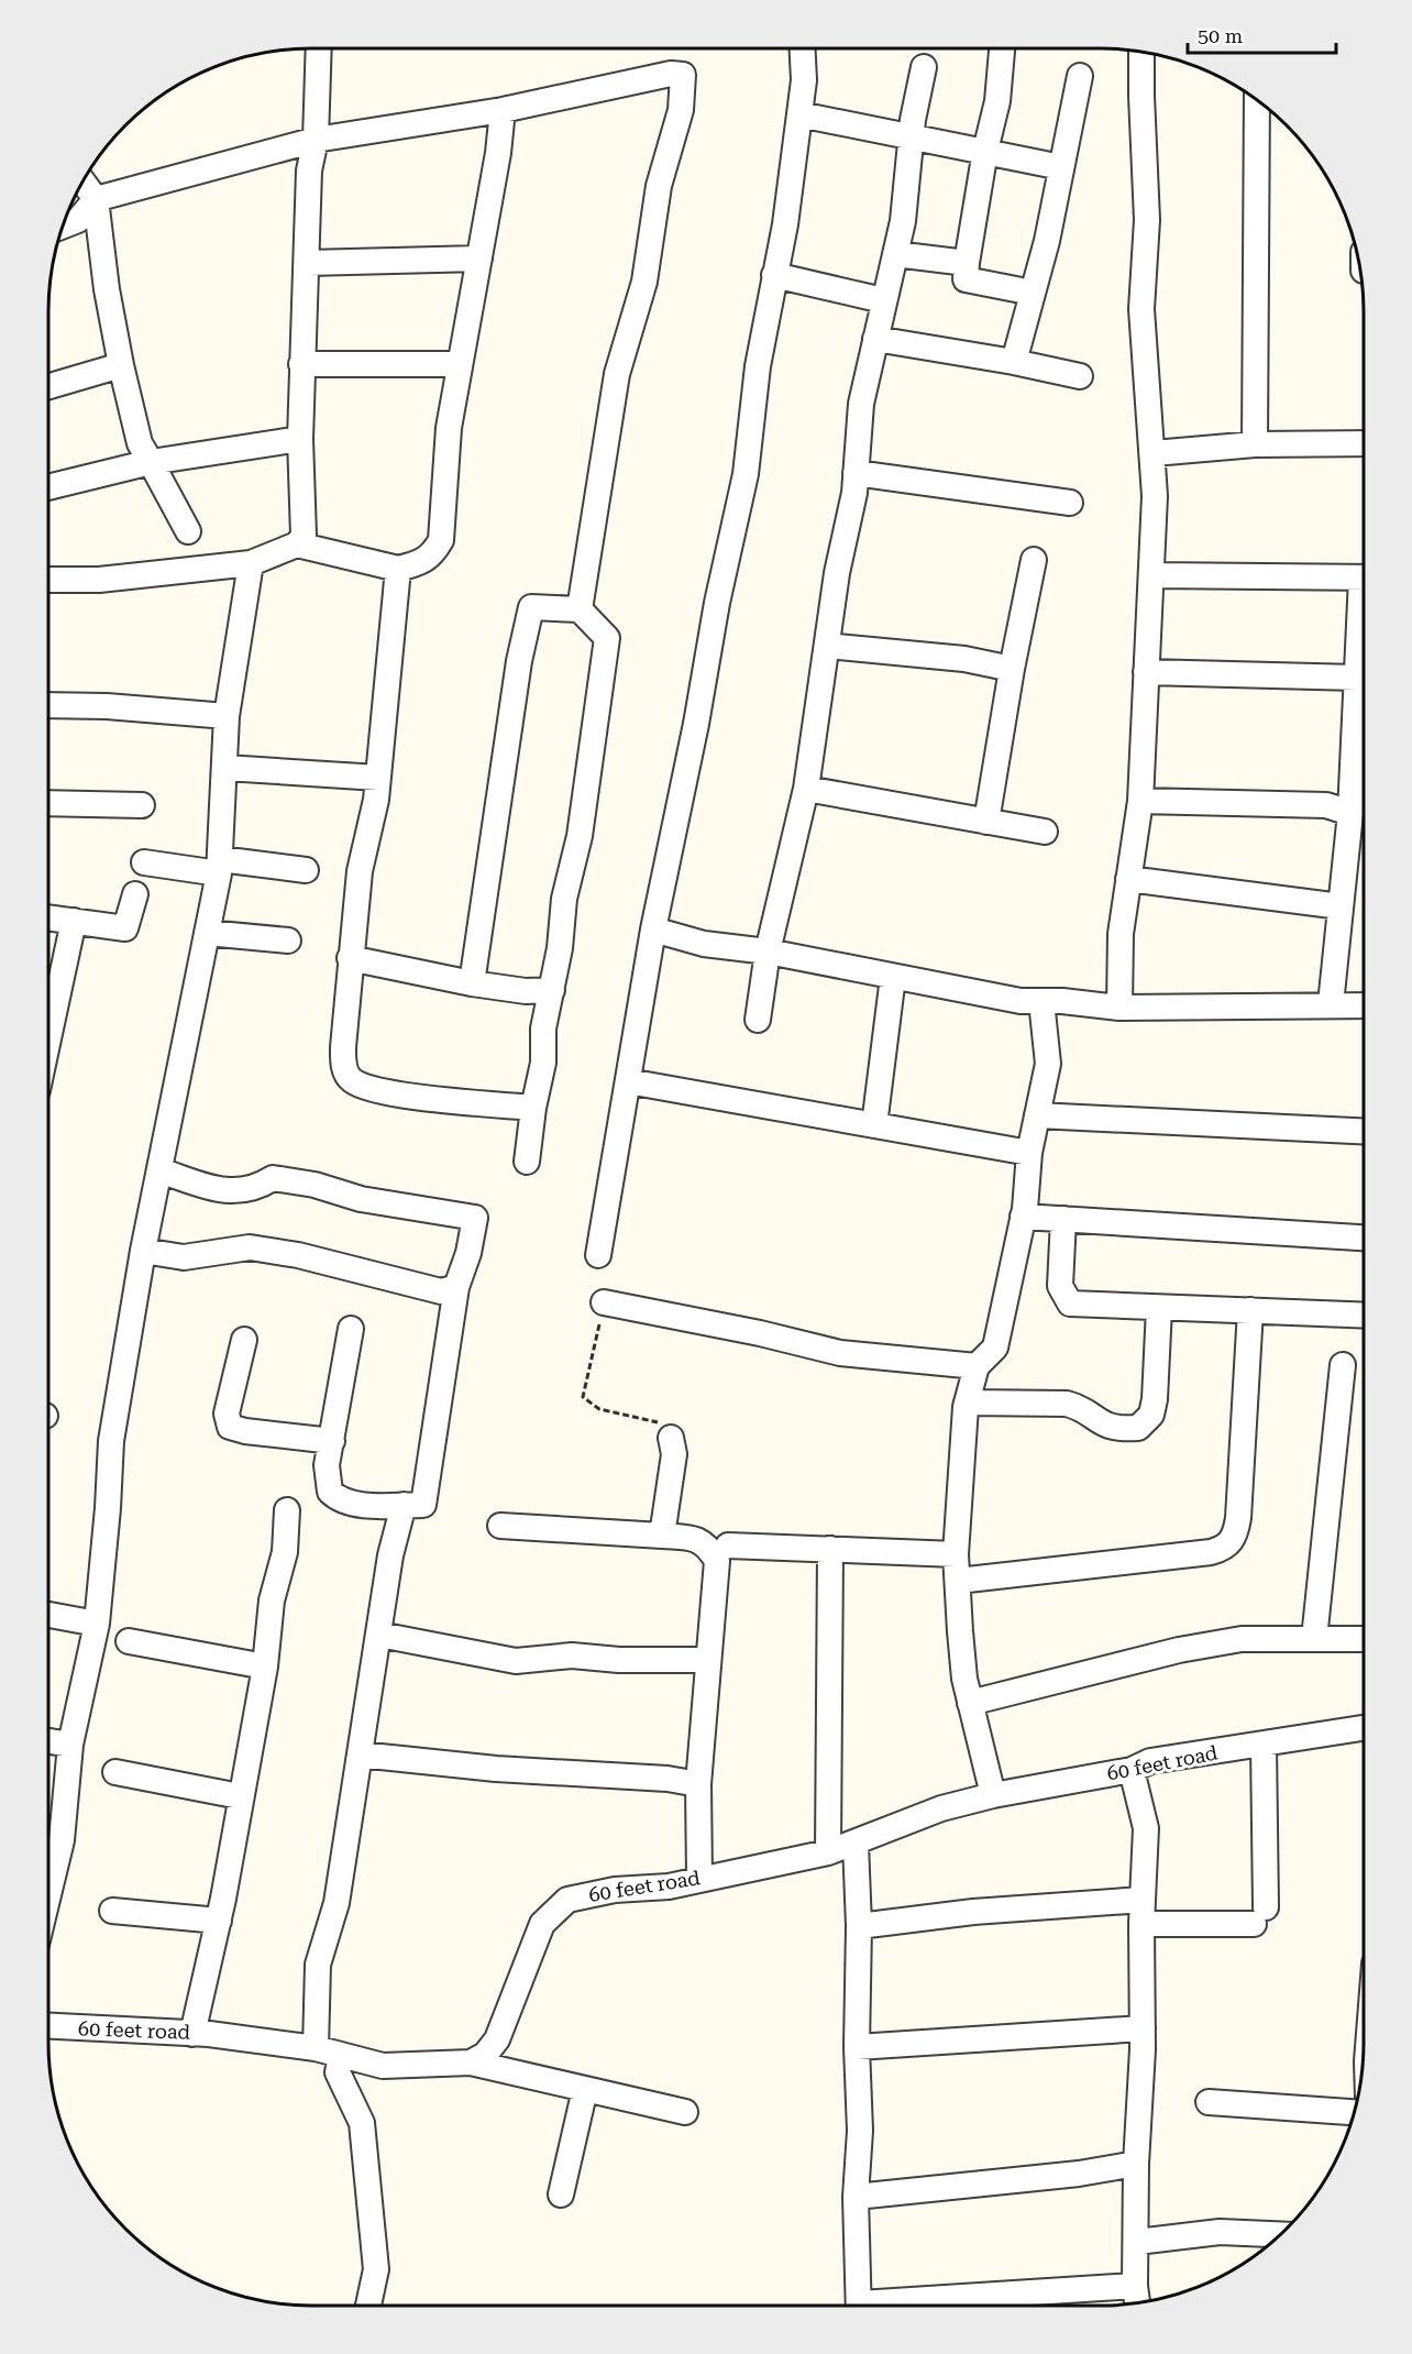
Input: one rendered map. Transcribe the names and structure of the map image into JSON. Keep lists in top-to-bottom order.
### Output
{
  "streets": {
    "street": ["60 feet road"]
  },
  "scale_bar": "50 m"
}
